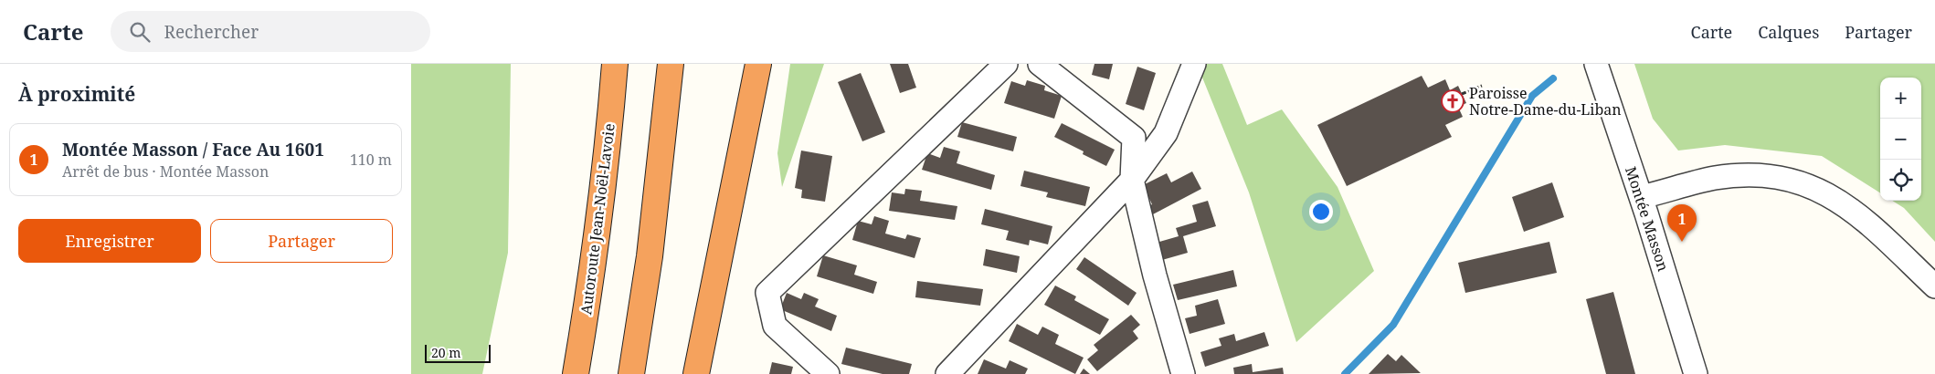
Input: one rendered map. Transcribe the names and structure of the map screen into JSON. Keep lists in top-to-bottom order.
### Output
{
  "streets": {
    "highway": ["Autoroute Jean-Noël-Lavoie"],
    "street": ["Montée Masson"]
  },
  "places": {
    "church": ["Paroisse Notre-Dame-du-Liban"]
  },
  "scale_bar": "20 m",
  "page": {
    "header": "Carte",
    "search": "Rechercher",
    "nav": ["Carte", "Calques", "Partager"],
    "heading": "À proximité",
    "map_buttons": ["+", "−"],
    "list": [
      {
        "mark": "1",
        "name": "Montée Masson / Face Au 1601",
        "note": "Arrêt de bus · Montée Masson",
        "value": "110 m"
      }
    ],
    "pins": "1",
    "buttons": ["Enregistrer", "Partager"],
    "scale": "20 m"
  }
}
